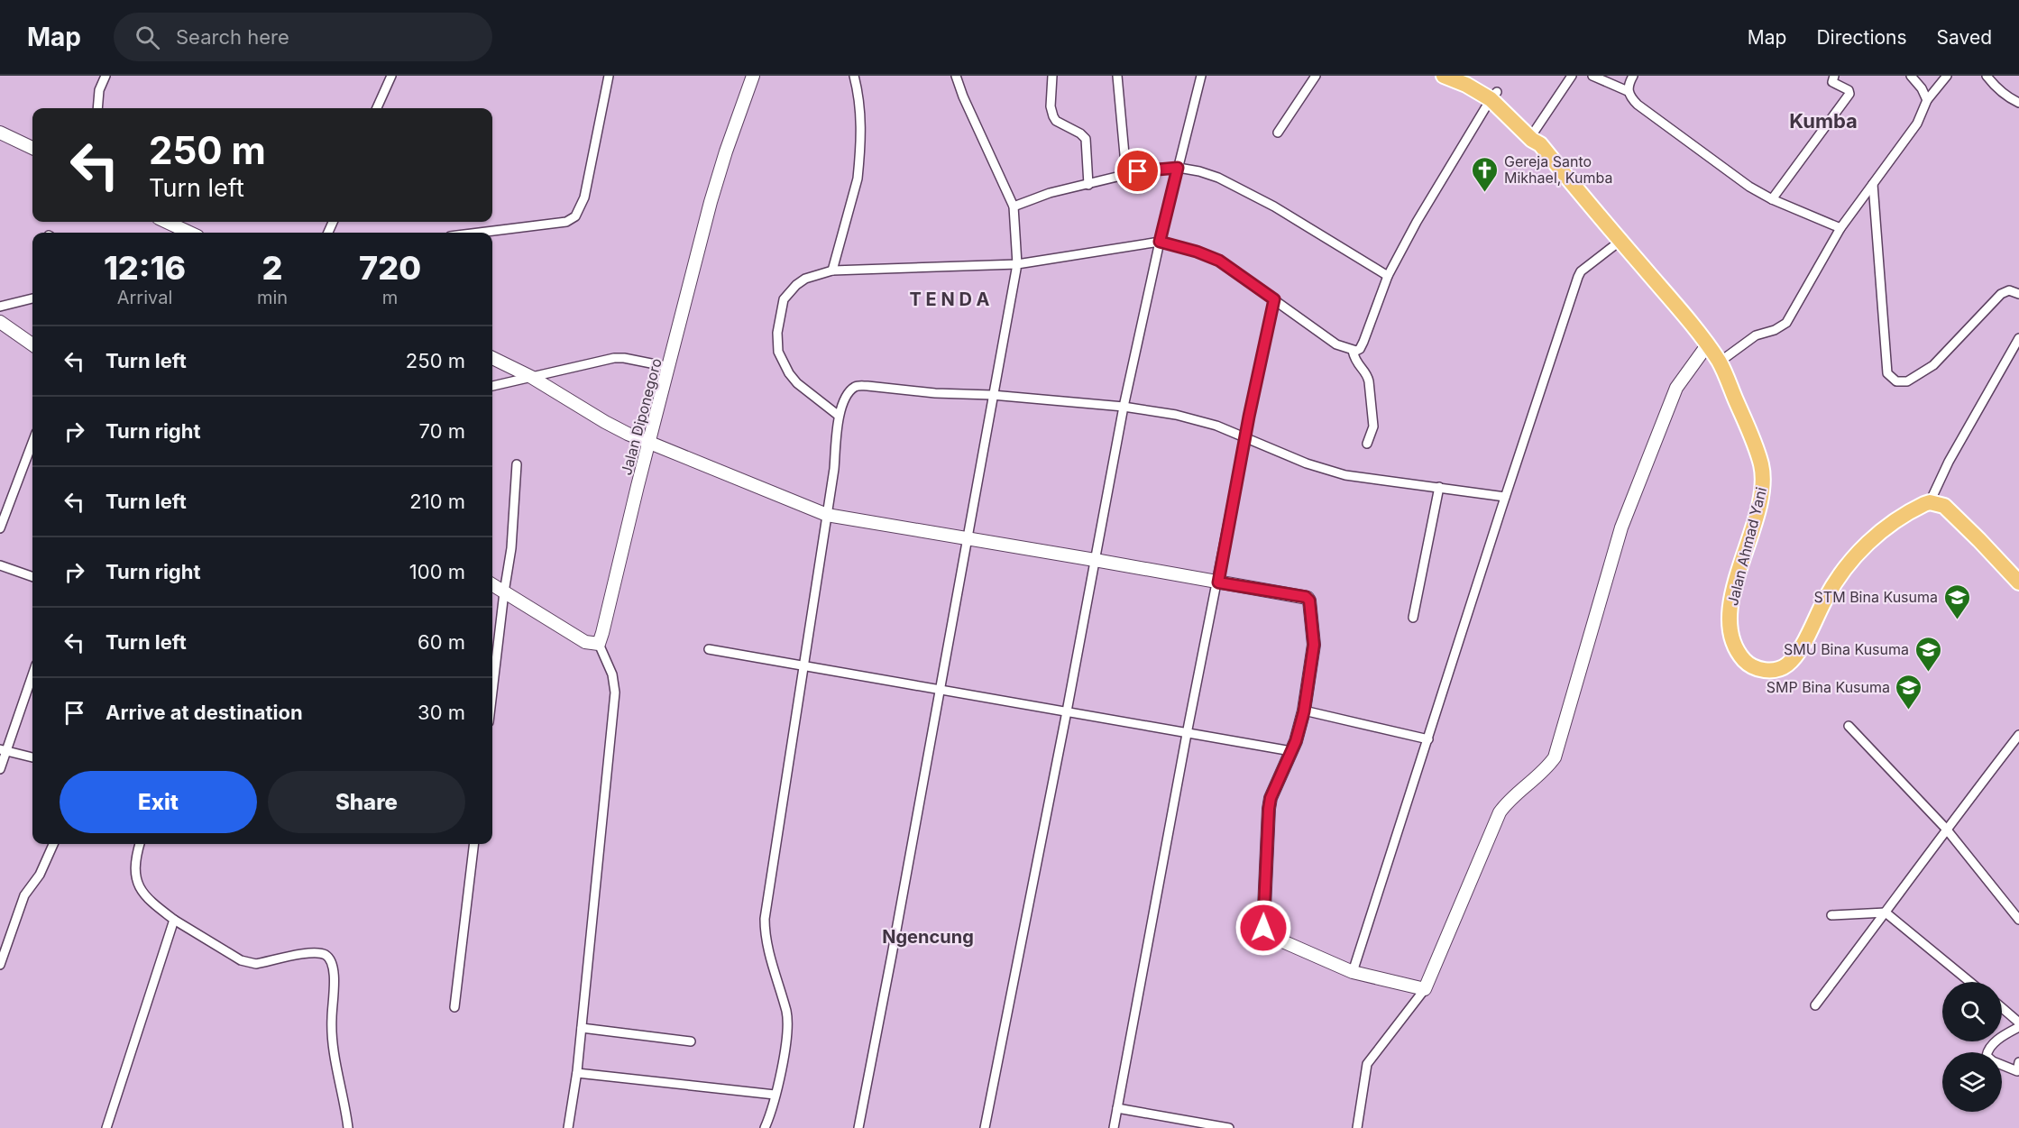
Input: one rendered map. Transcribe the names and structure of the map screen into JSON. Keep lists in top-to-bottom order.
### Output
{
  "streets": {
    "highway": ["Jalan Ahmad Yani"],
    "street": ["Jalan Diponegoro"]
  },
  "districts": ["Kumba", "T E N D A", "Ngencung"],
  "places": {
    "church": ["Gereja Santo Mikhael, Kumba"],
    "school or university": ["STM Bina Kusuma", "SMU Bina Kusuma", "SMP Bina Kusuma"]
  },
  "page": {
    "header": "Map",
    "search": "Search here",
    "nav": ["Map", "Directions", "Saved"],
    "turn": ["250 m", "Turn left"],
    "eta": [
      "12:16",
      "Arrival",
      "2",
      "min",
      "720",
      "m"
    ],
    "list": [
      {
        "name": "Turn left",
        "value": "250 m"
      },
      {
        "name": "Turn right",
        "value": "70 m"
      },
      {
        "name": "Turn left",
        "value": "210 m"
      },
      {
        "name": "Turn right",
        "value": "100 m"
      },
      {
        "name": "Turn left",
        "value": "60 m"
      },
      {
        "name": "Arrive at destination",
        "value": "30 m"
      }
    ],
    "buttons": ["Exit", "Share"]
  }
}
